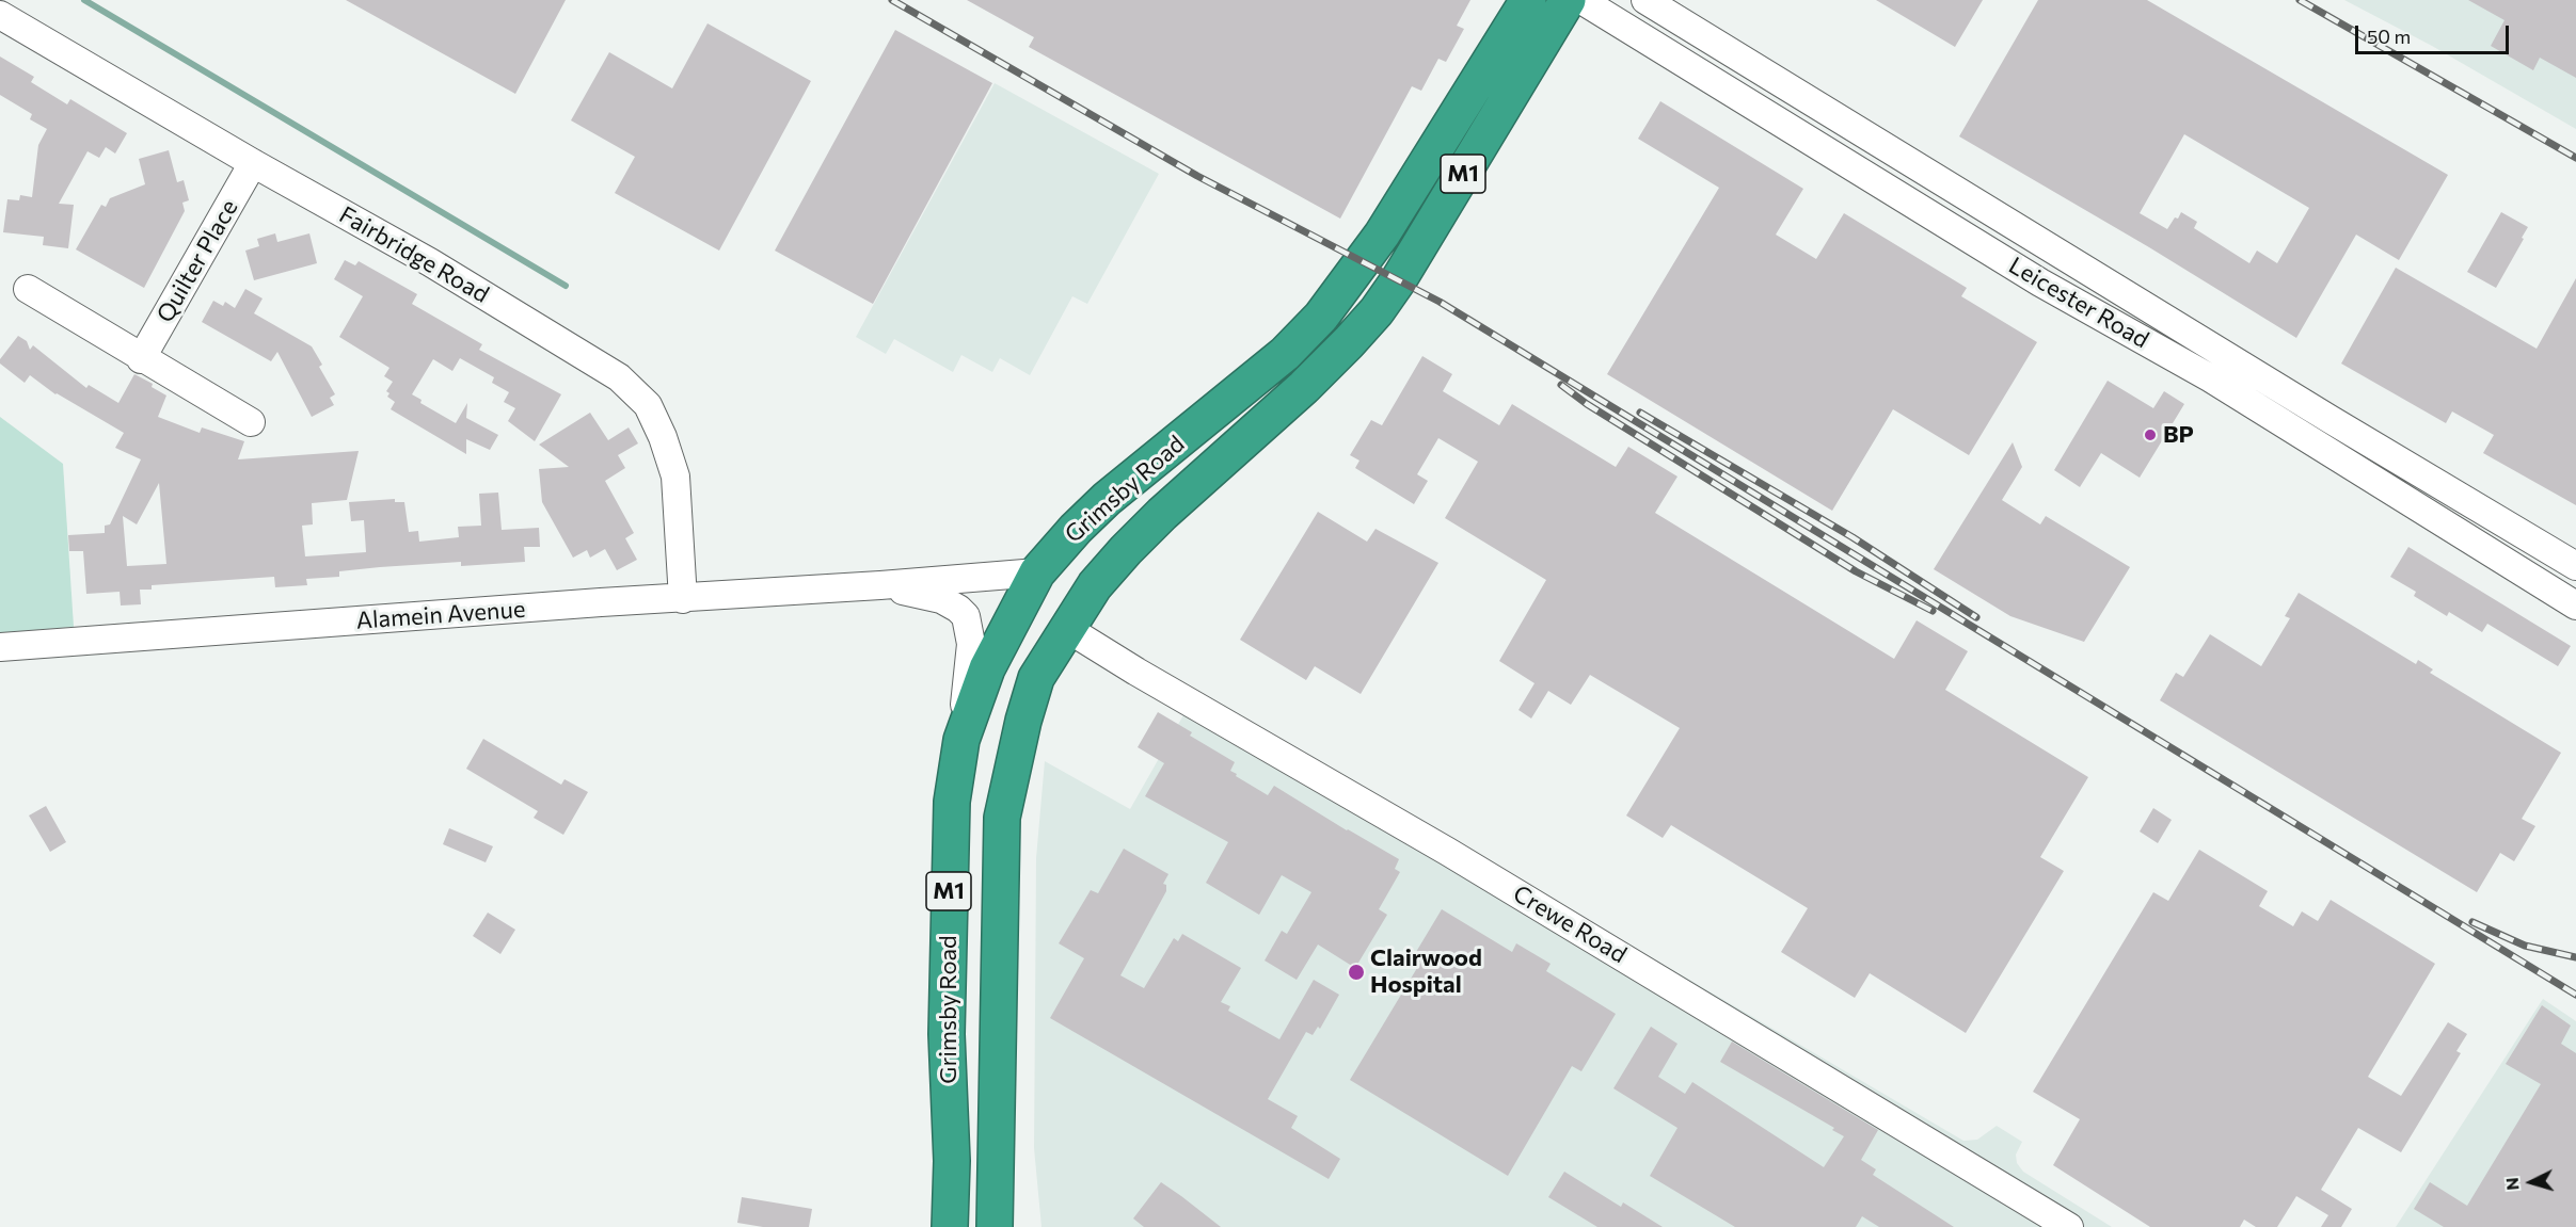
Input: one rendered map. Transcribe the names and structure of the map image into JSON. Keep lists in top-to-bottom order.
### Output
{
  "streets": {
    "highway": ["M1", "Grimsby Road"],
    "street": [
      "Fairbridge Road",
      "Quilter Place",
      "Leicester Road",
      "Alamein Avenue",
      "Crewe Road"
    ]
  },
  "crossings": [
    ["Fairbridge Road", "Quilter Place"],
    ["Fairbridge Road", "Alamein Avenue"],
    ["Grimsby Road", "Alamein Avenue"],
    ["Grimsby Road", "Crewe Road"]
  ],
  "places": ["BP", "Clairwood Hospital"],
  "scale_bar": "50 m",
  "north": "left"
}
